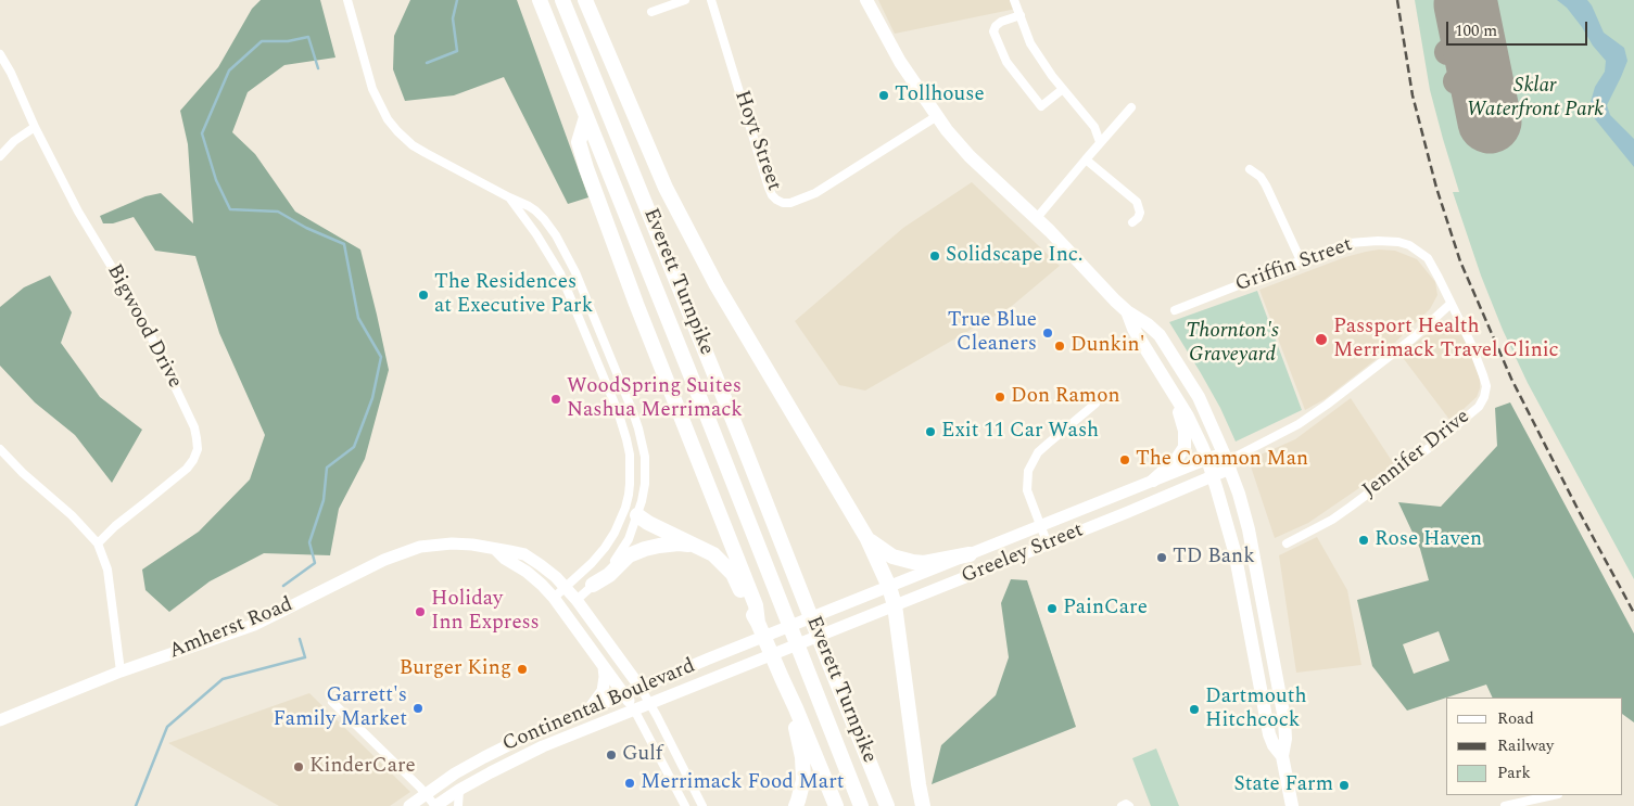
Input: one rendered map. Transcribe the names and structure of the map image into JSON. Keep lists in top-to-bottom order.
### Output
{
  "streets": {
    "highway": ["Everett Turnpike"],
    "main road": ["Greeley Street", "Amherst Road", "Continental Boulevard"],
    "street": [
      "Hoyt Street",
      "Griffin Street",
      "Bigwood Drive",
      "Jennifer Drive"
    ]
  },
  "crossings": [
    ["Griffin Street", "Jennifer Drive"],
    ["Griffin Street", "Greeley Street"],
    ["Jennifer Drive", "Greeley Street"],
    ["Greeley Street", "Continental Boulevard"],
    ["Amherst Road", "Continental Boulevard"]
  ],
  "parks": ["Sklar Waterfront Park", "Thornton's Graveyard"],
  "places": [
    "Tollhouse",
    "Solidscape Inc.",
    "The Residences at Executive Park",
    "True Blue Cleaners",
    "Passport Health Merrimack Travel Clinic",
    "Dunkin'",
    "Don Ramon",
    "WoodSpring Suites Nashua Merrimack",
    "Exit 11 Car Wash",
    "The Common Man",
    "Rose Haven",
    "TD Bank",
    "PainCare",
    "Holiday Inn Express",
    "Burger King",
    "Garrett's Family Market",
    "Dartmouth Hitchcock",
    "Gulf",
    "KinderCare",
    "Merrimack Food Mart",
    "State Farm"
  ],
  "legend": ["Road", "Railway", "Park"],
  "scale_bar": "100 m"
}
